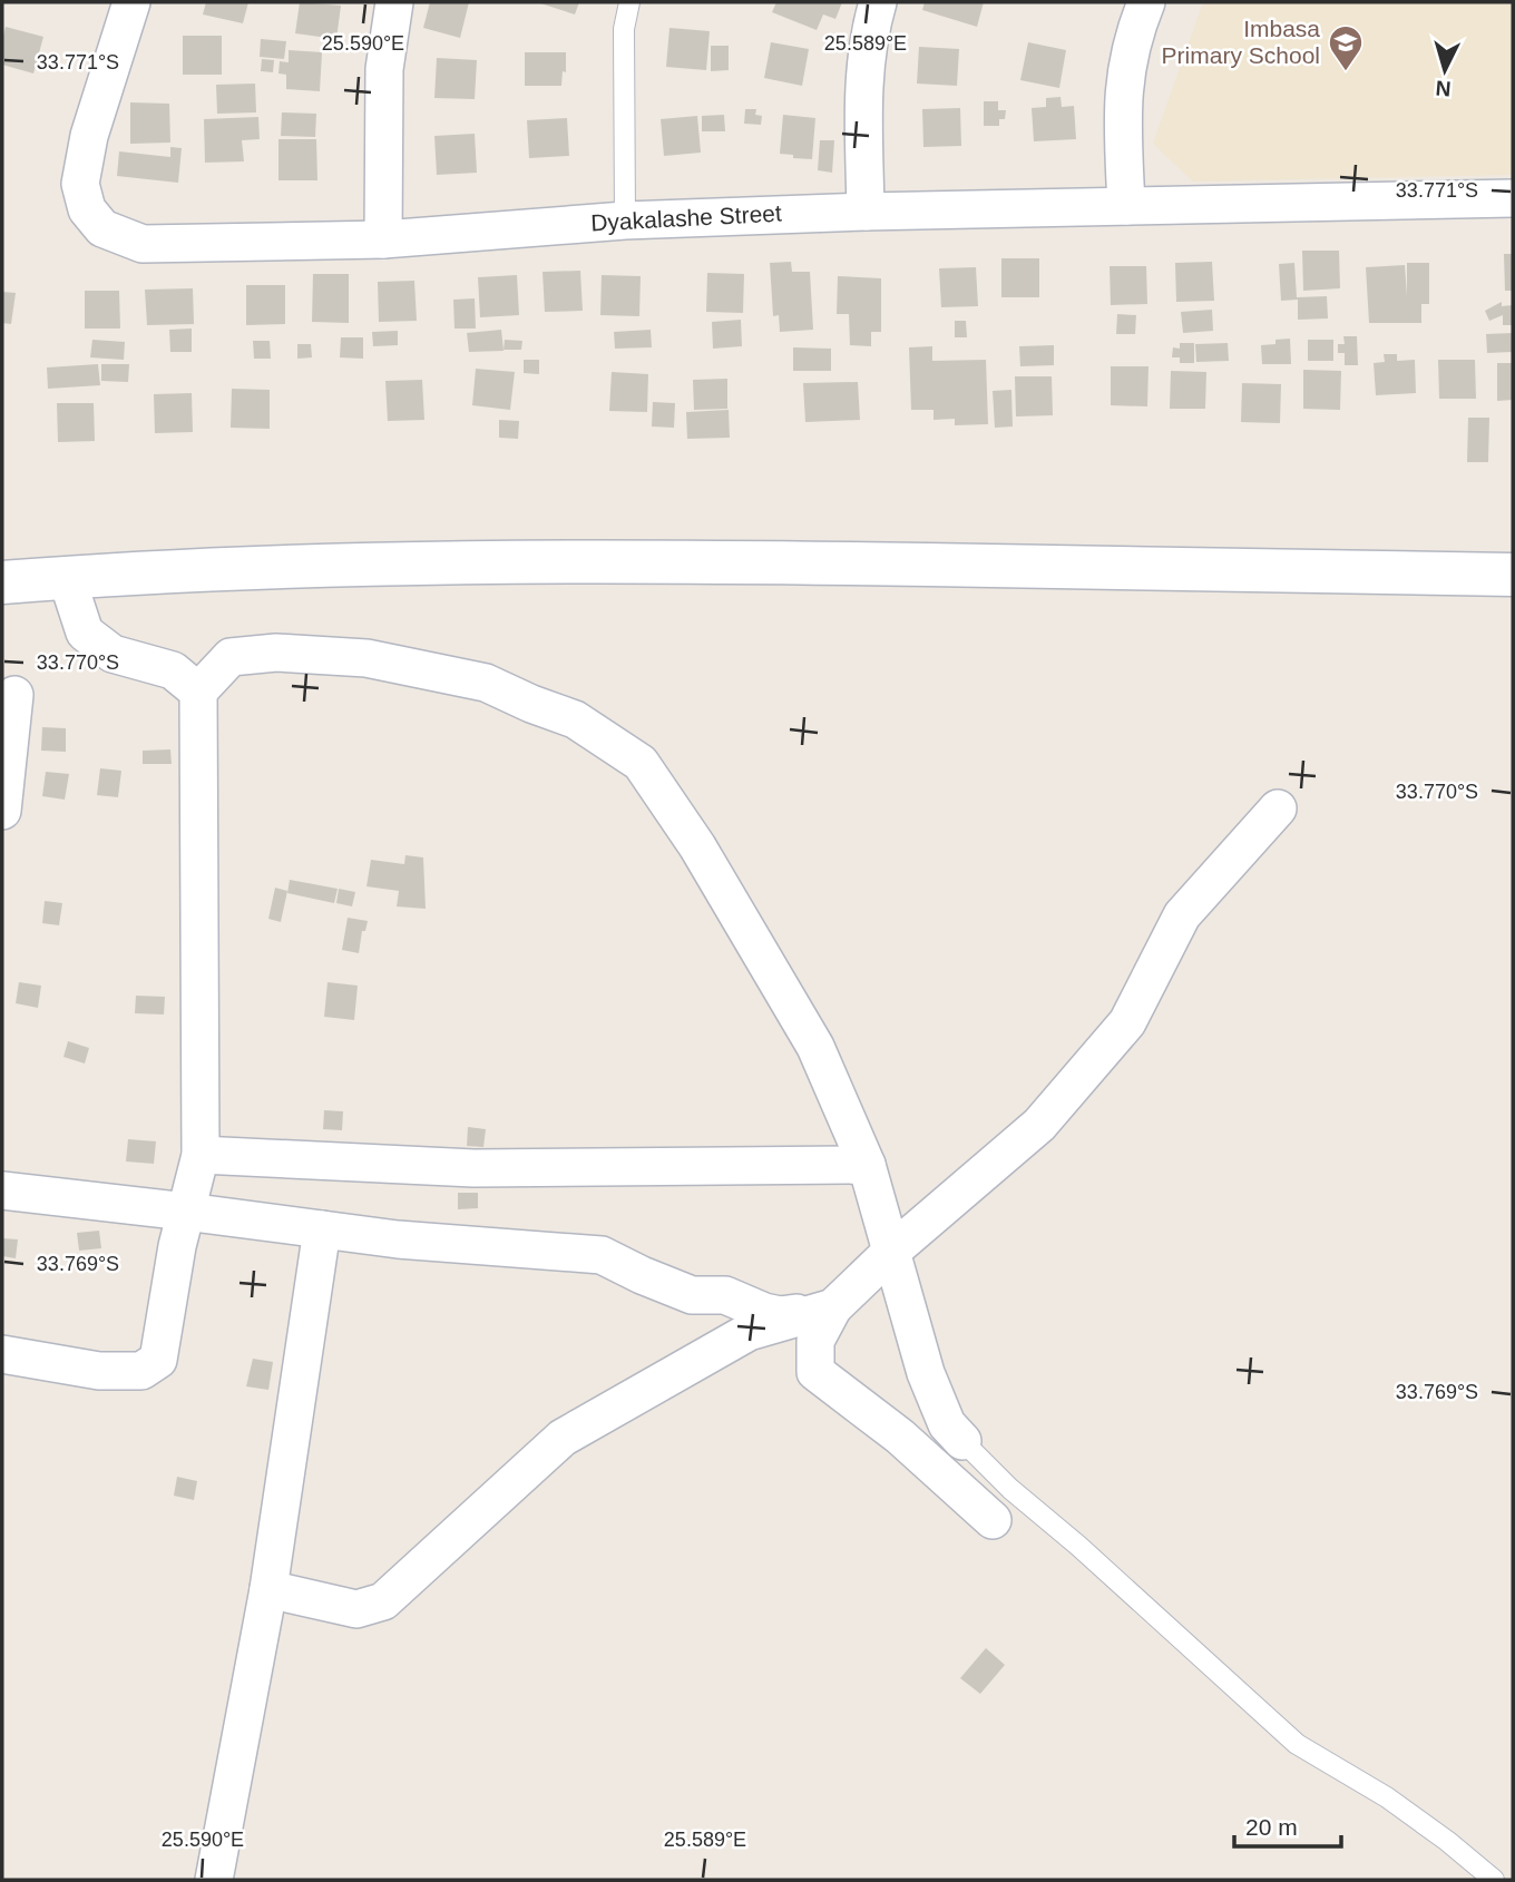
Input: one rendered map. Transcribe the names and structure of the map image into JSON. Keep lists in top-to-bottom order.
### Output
{
  "streets": {
    "street": ["Dyakalashe Street"]
  },
  "places": {
    "school or university": ["Imbasa Primary School"]
  },
  "scale_bar": "20 m",
  "north": "bottom",
  "coordinates": [
    "25.590°E",
    "25.589°E",
    "33.771°S",
    "33.770°S",
    "33.769°S"
  ]
}
